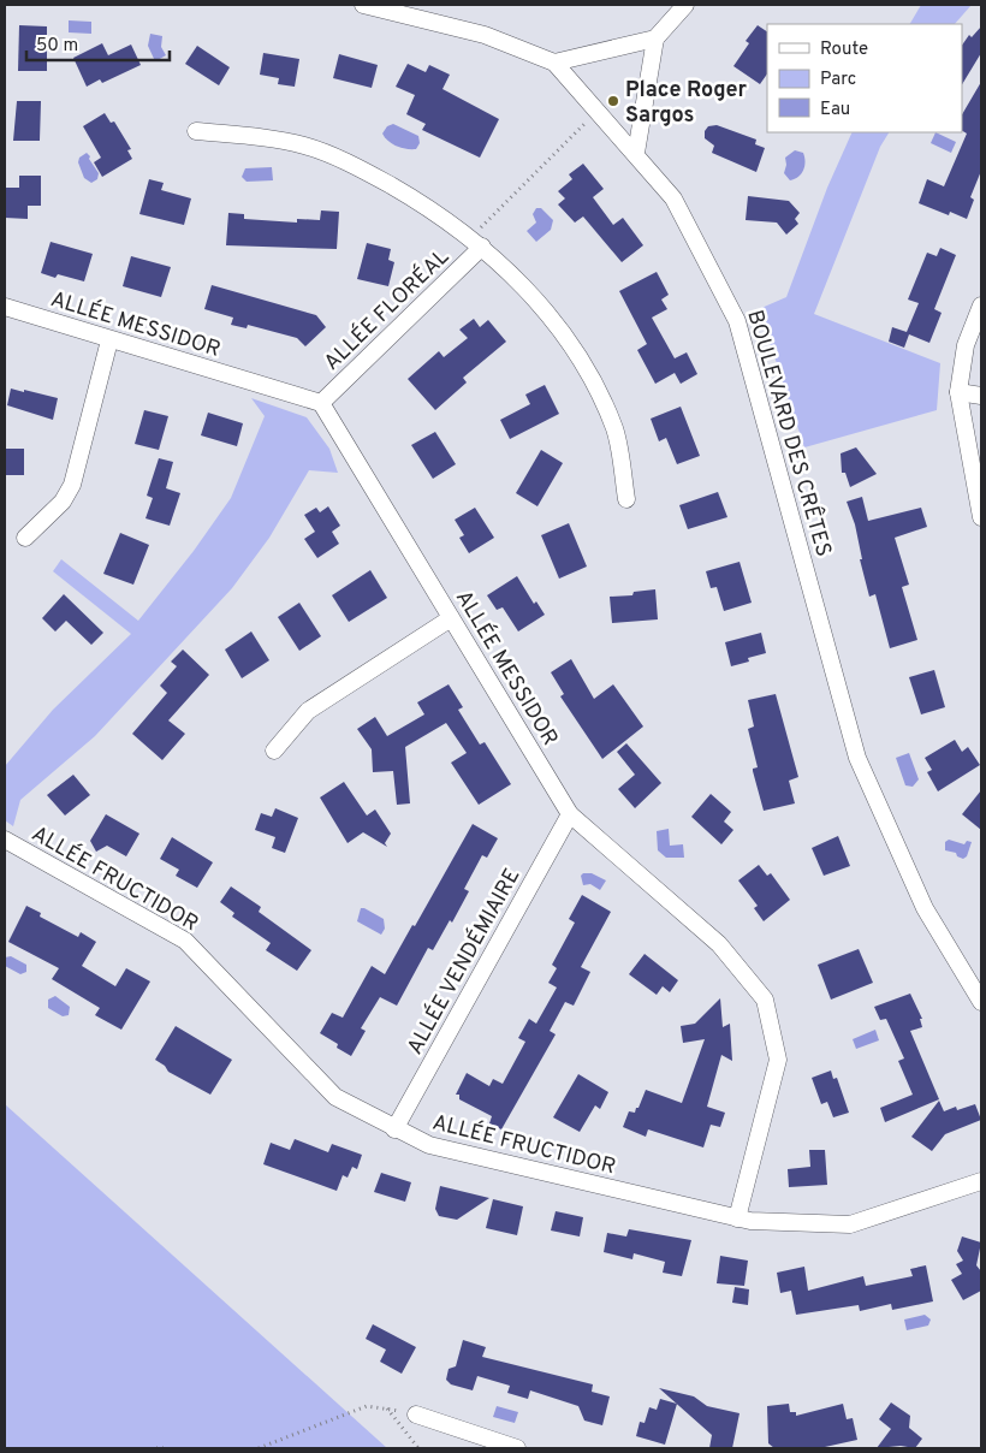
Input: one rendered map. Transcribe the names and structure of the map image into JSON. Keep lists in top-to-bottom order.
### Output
{
  "streets": {
    "street": [
      "ALLÉE FLORÉAL",
      "ALLÉE MESSIDOR",
      "BOULEVARD DES CRÊTES",
      "ALLÉE FRUCTIDOR",
      "ALLÉE VENDÉMIAIRE"
    ]
  },
  "crossings": [
    ["ALLÉE FLORÉAL", "ALLÉE MESSIDOR"],
    ["ALLÉE MESSIDOR", "ALLÉE FRUCTIDOR"],
    ["ALLÉE MESSIDOR", "ALLÉE VENDÉMIAIRE"],
    ["ALLÉE FRUCTIDOR", "ALLÉE VENDÉMIAIRE"]
  ],
  "places": ["Place Roger Sargos"],
  "legend": ["Route", "Parc", "Eau"],
  "scale_bar": "50 m"
}
